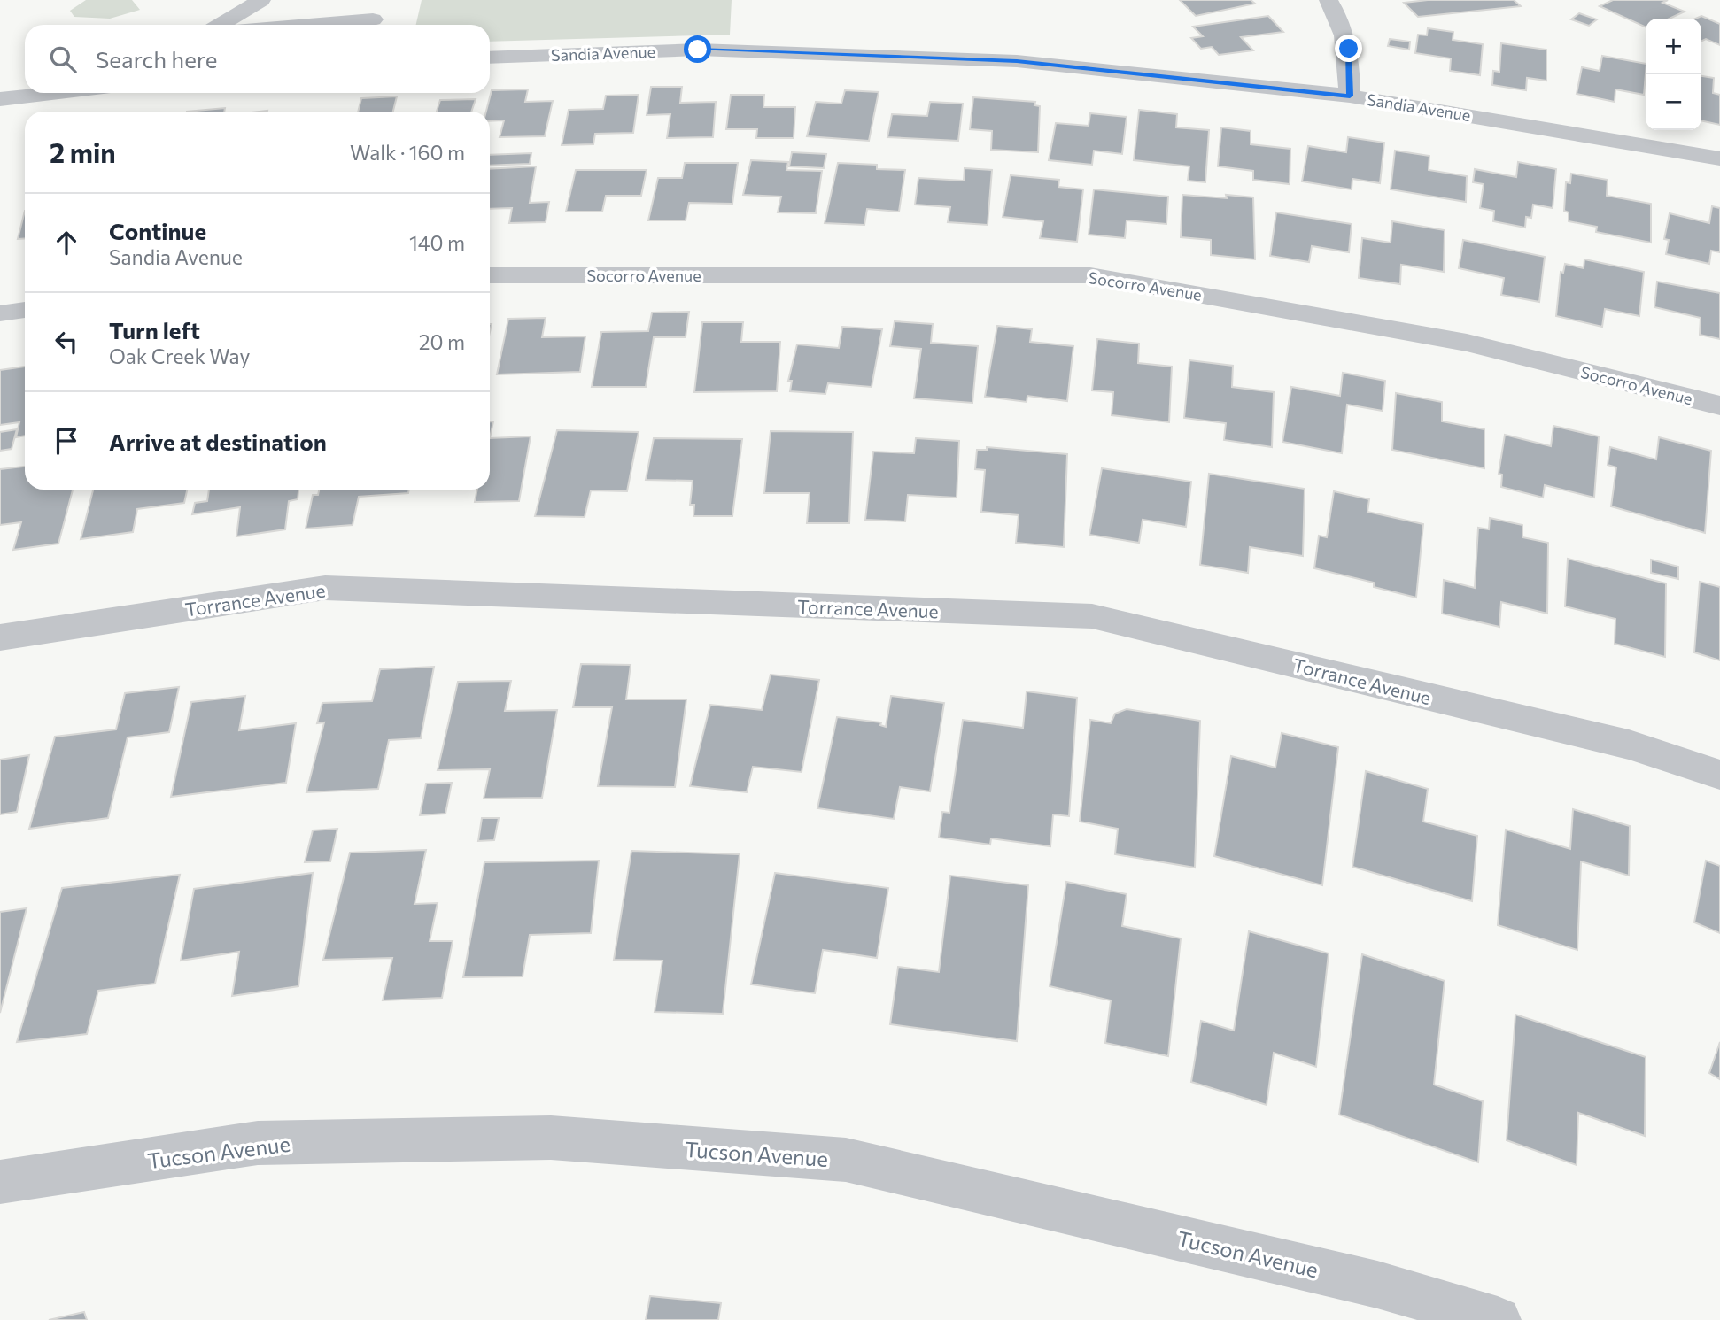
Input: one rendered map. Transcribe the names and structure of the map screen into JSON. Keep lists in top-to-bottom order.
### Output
{
  "streets": {
    "street": [
      "Sandia Avenue",
      "Socorro Avenue",
      "Torrance Avenue",
      "Tucson Avenue"
    ]
  },
  "page": {
    "map_buttons": ["+", "−"],
    "search": "Search here",
    "heading": ["2 min", "Walk · 160 m"],
    "list": [
      ["Continue", "Sandia Avenue", "140 m"],
      ["Turn left", "Oak Creek Way", "20 m"],
      "Arrive at destination"
    ]
  }
}
